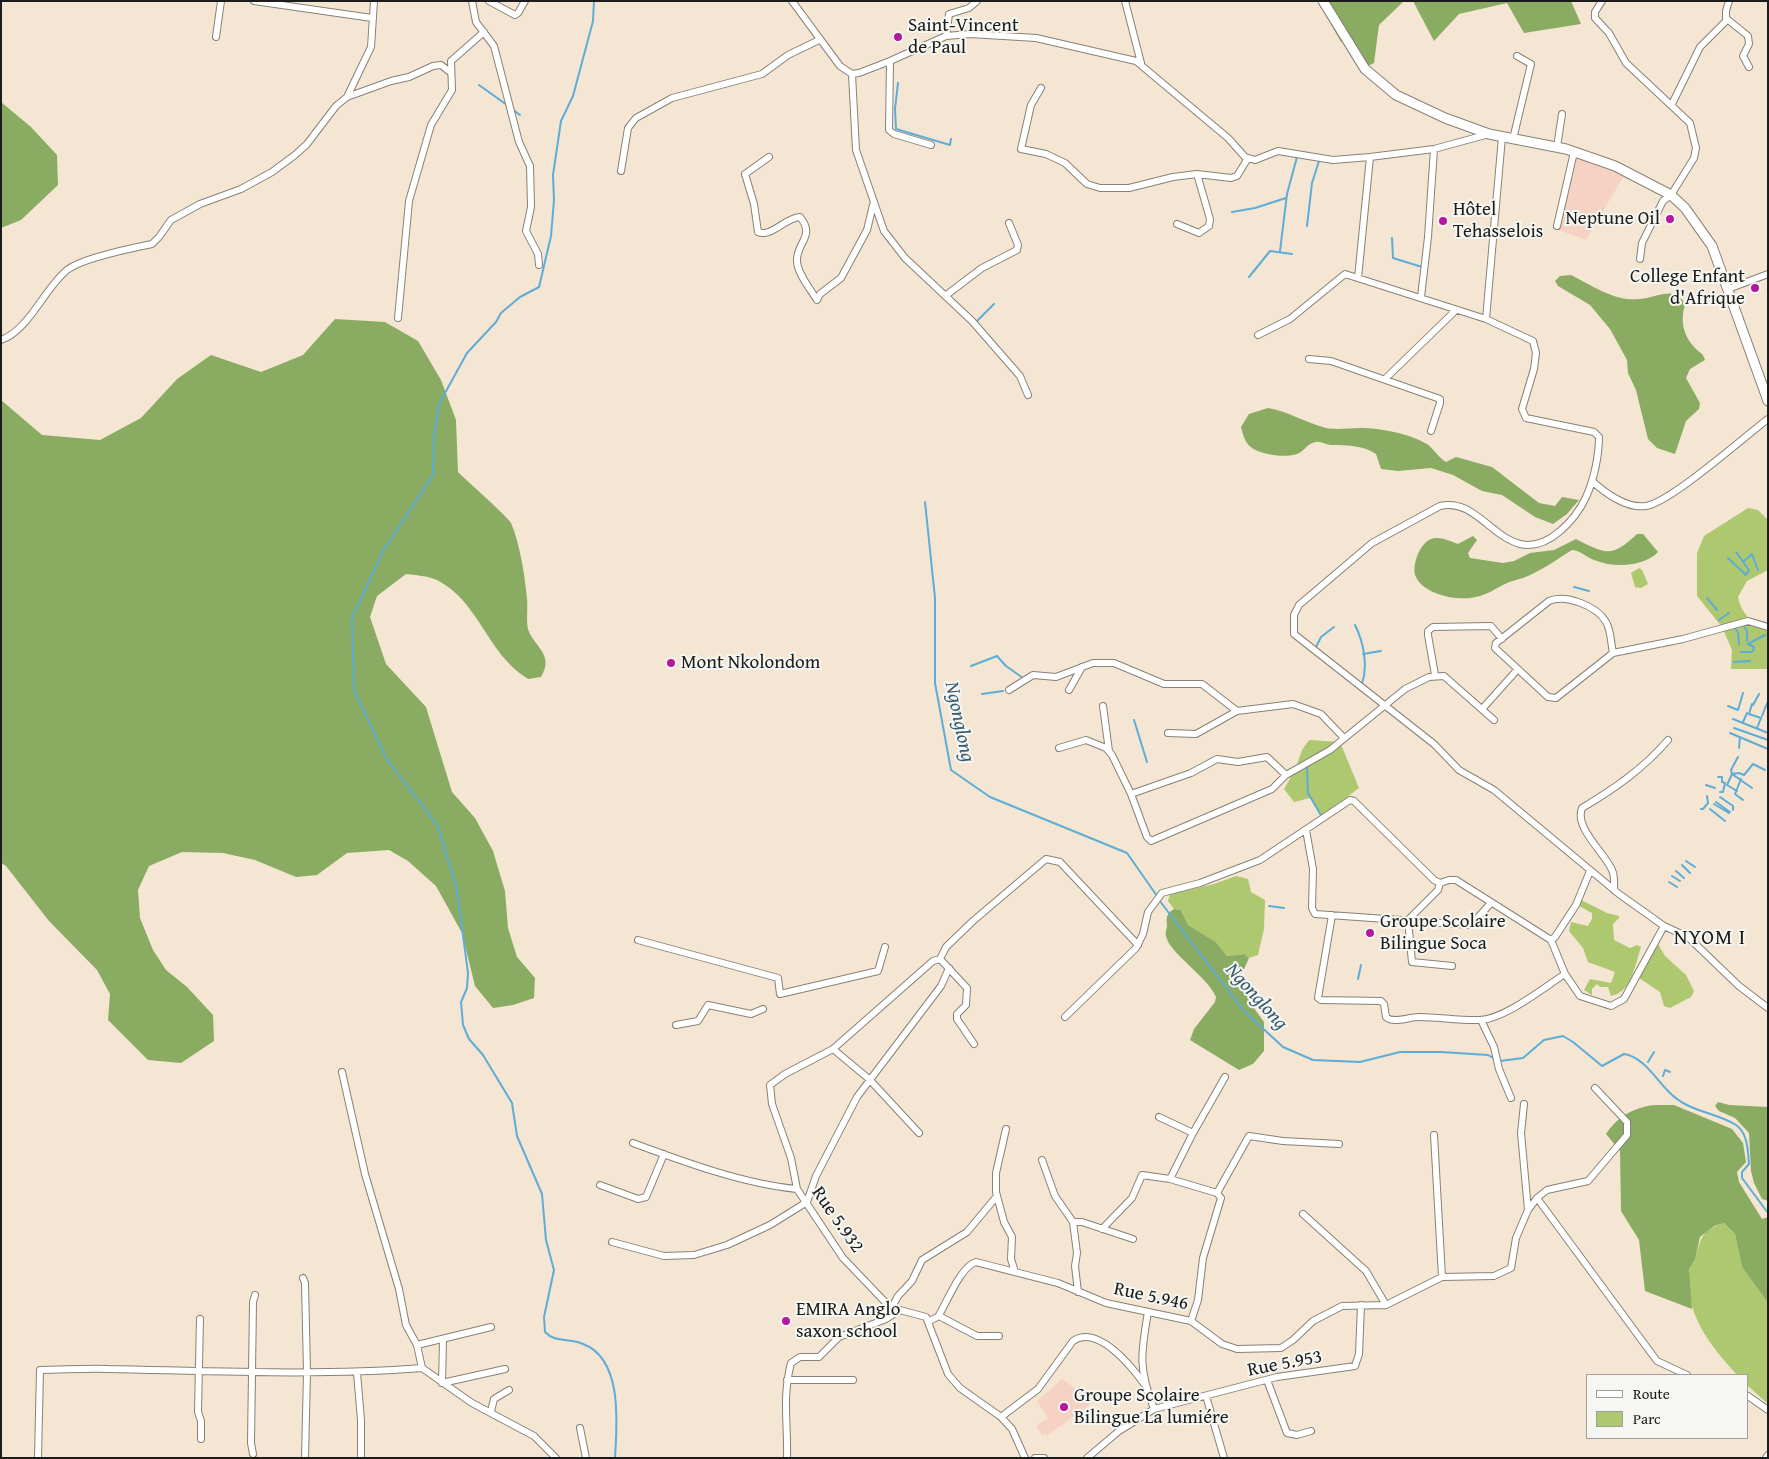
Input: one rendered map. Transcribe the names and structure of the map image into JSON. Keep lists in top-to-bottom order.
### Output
{
  "streets": {
    "street": ["Rue 5.932", "Rue 5.946", "Rue 5.953"]
  },
  "crossings": [
    ["Rue 5.946", "Rue 5.953"]
  ],
  "districts": ["NYOM I"],
  "water": ["Ngonglong"],
  "places": [
    "Saint-Vincent de Paul",
    "Neptune Oil",
    "Hôtel Tehasselois",
    "College Enfant d'Afrique",
    "Mont Nkolondom",
    "Groupe Scolaire Bilingue Soca",
    "EMIRA Anglo saxon school",
    "Groupe Scolaire Bilingue La lumiére"
  ],
  "legend": ["Route", "Parc"]
}
